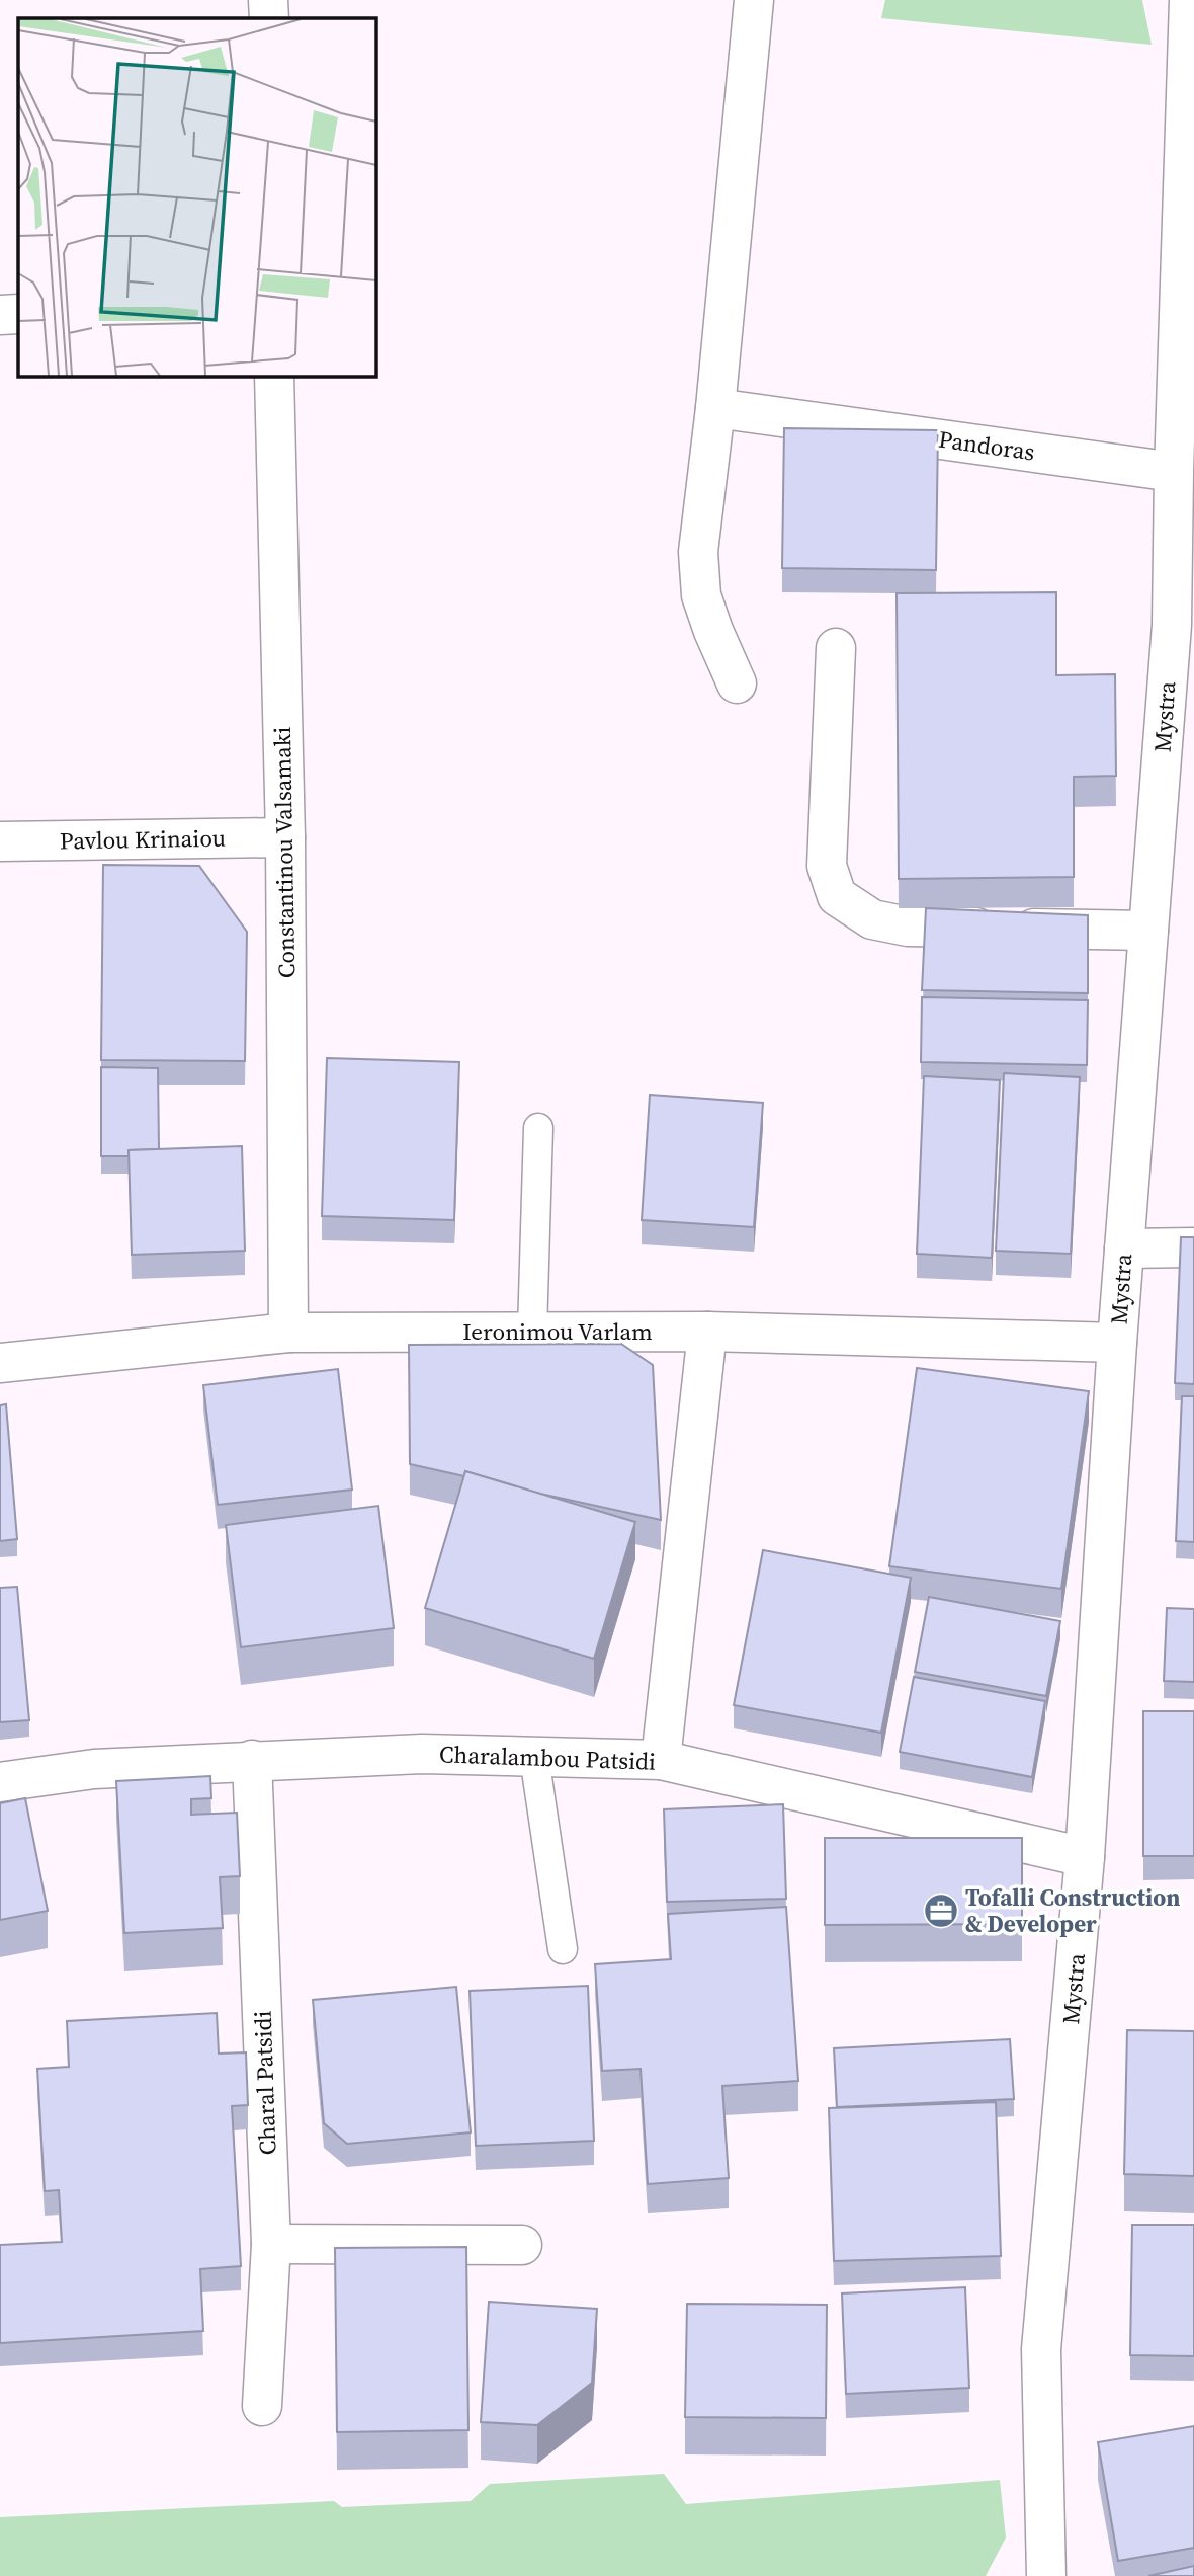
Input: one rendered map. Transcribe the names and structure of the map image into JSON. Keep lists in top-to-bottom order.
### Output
{
  "streets": {
    "street": [
      "Pandoras",
      "Mystra",
      "Pavlou Krinaiou",
      "Constantinou Valsamaki",
      "Ieronimou Varlam",
      "Charalambou Patsidi",
      "Charal Patsidi"
    ]
  },
  "crossings": [
    ["Pandoras", "Mystra"],
    ["Mystra", "Ieronimou Varlam"],
    ["Mystra", "Charalambou Patsidi"],
    ["Pavlou Krinaiou", "Constantinou Valsamaki"],
    ["Constantinou Valsamaki", "Ieronimou Varlam"],
    ["Charalambou Patsidi", "Charal Patsidi"]
  ],
  "places": {
    "office": ["Tofalli Construction & Developer"]
  }
}
